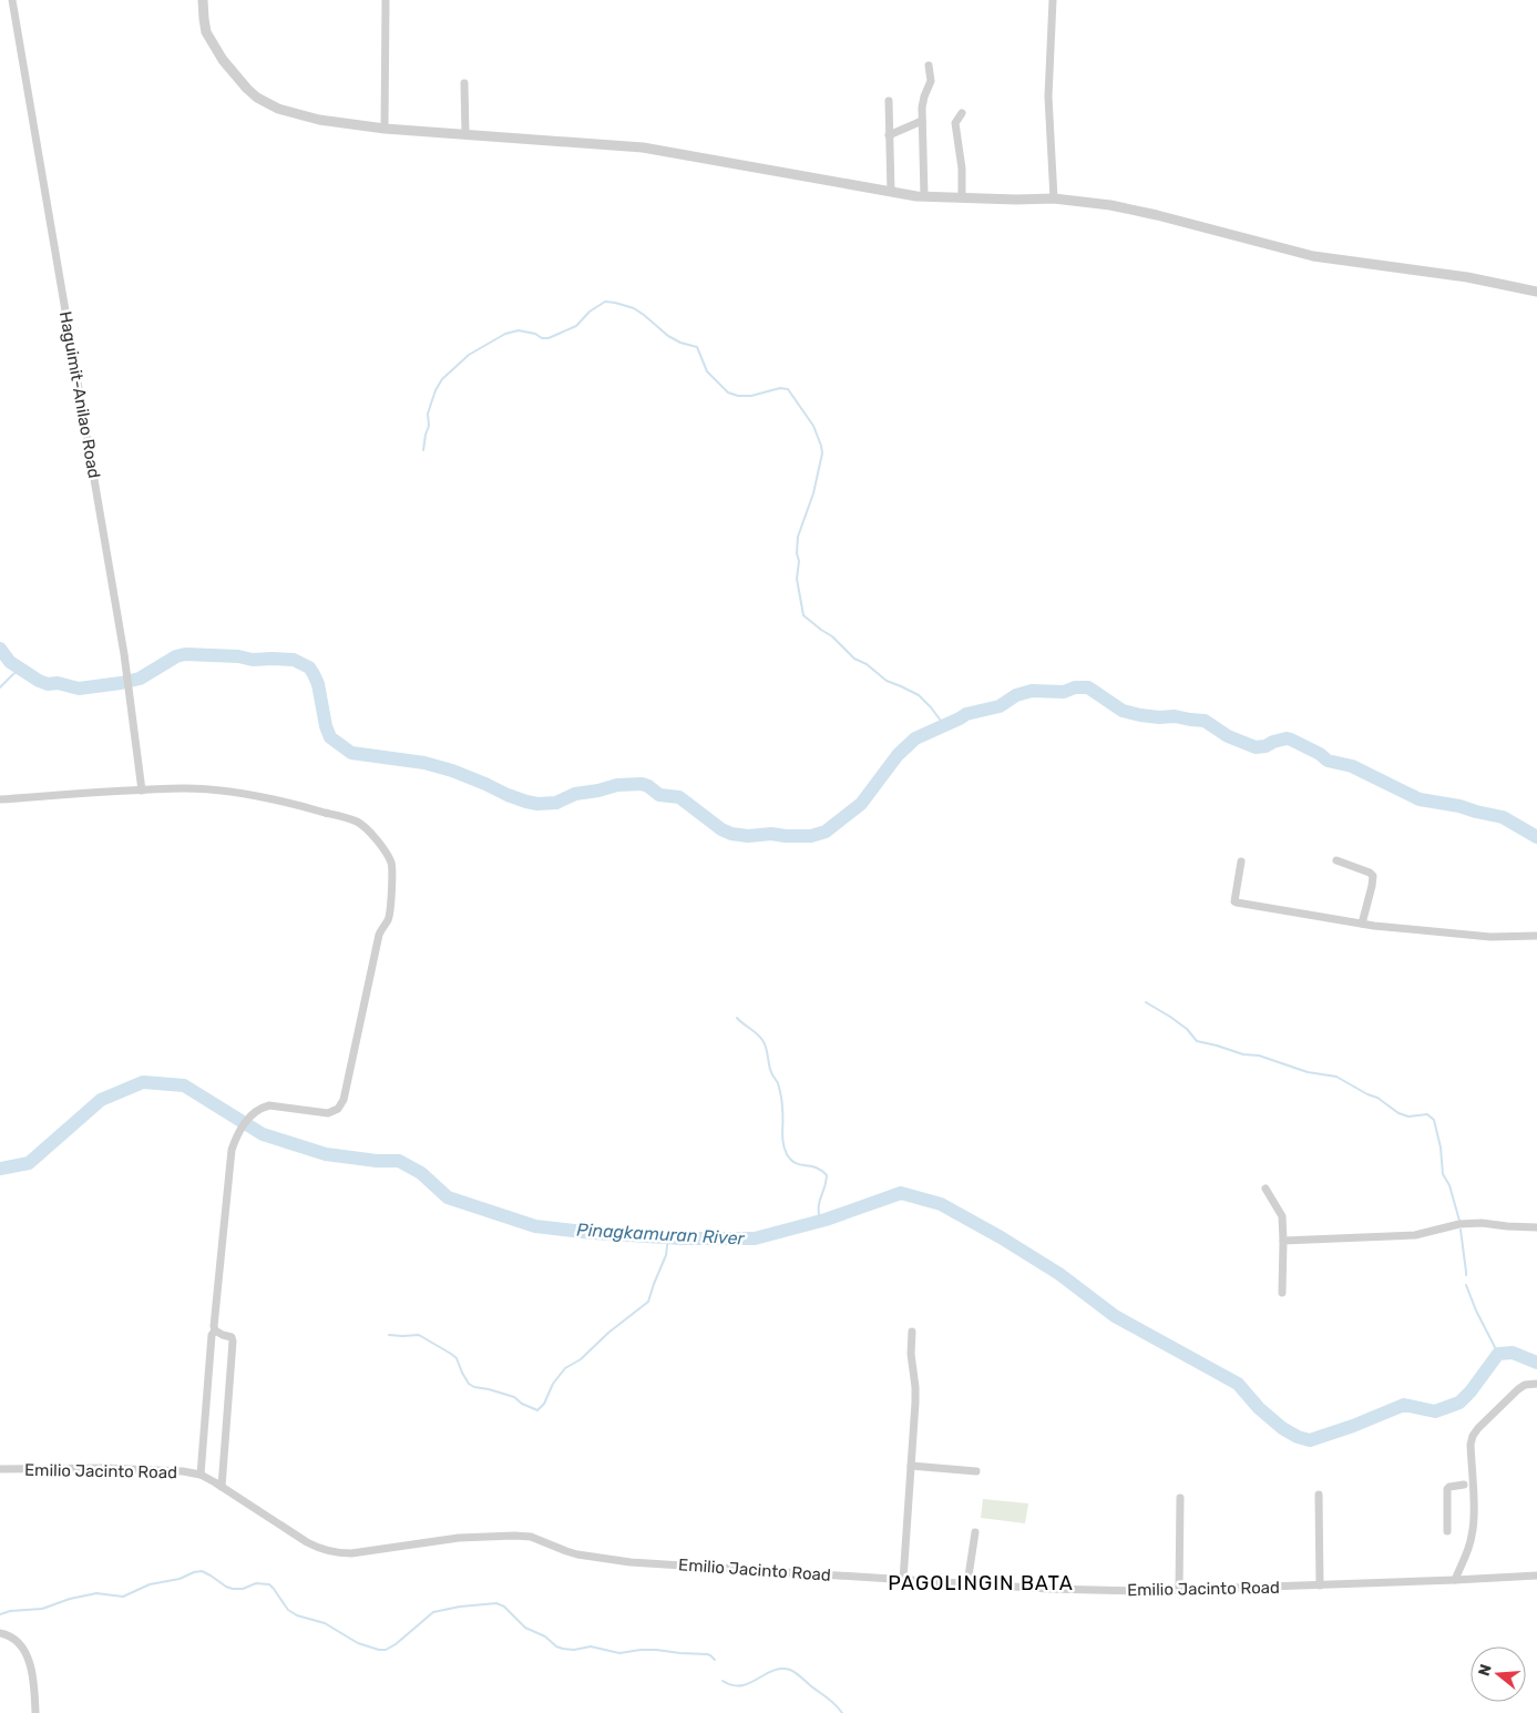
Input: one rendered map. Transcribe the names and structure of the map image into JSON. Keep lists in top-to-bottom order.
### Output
{
  "streets": {
    "street": ["Haguimit-Anilao Road", "Emilio Jacinto Road"]
  },
  "districts": ["PAGOLINGIN BATA"],
  "water": ["Pinagkamuran River"],
  "north": "left"
}
